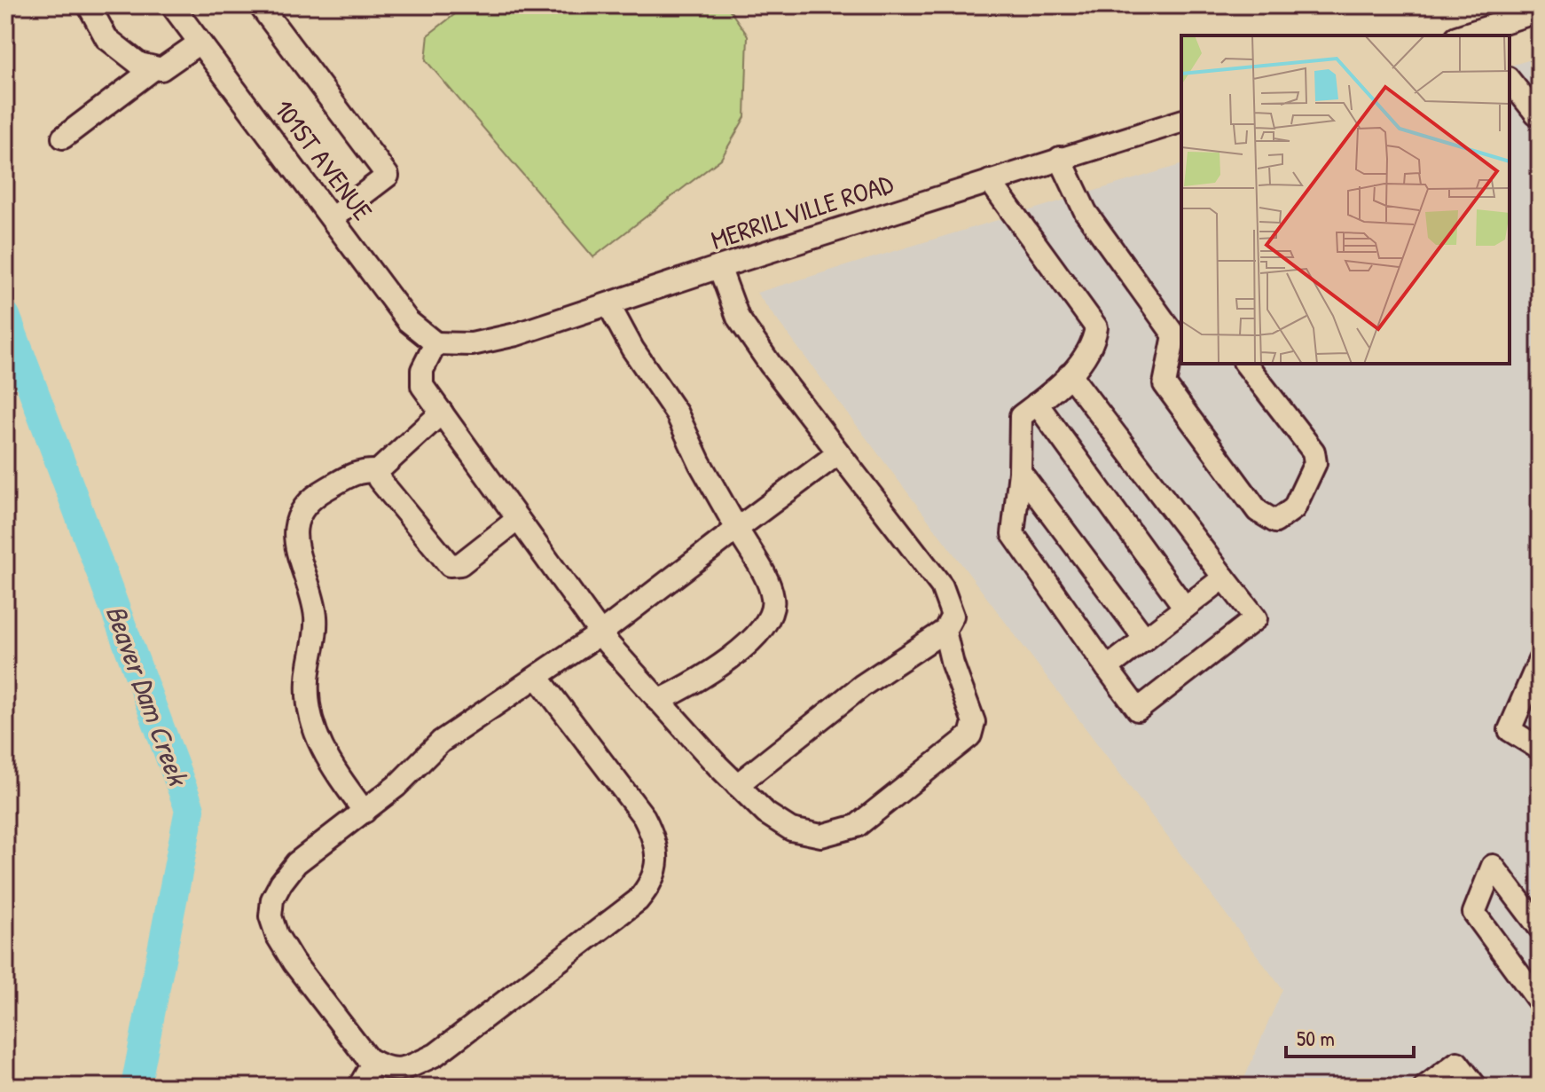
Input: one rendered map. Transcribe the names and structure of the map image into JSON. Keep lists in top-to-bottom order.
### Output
{
  "streets": {
    "street": ["101ST AVENUE", "MERRILLVILLE ROAD"]
  },
  "crossings": [
    ["101ST AVENUE", "MERRILLVILLE ROAD"]
  ],
  "water": ["Beaver Dam Creek"],
  "scale_bar": "50 m"
}
